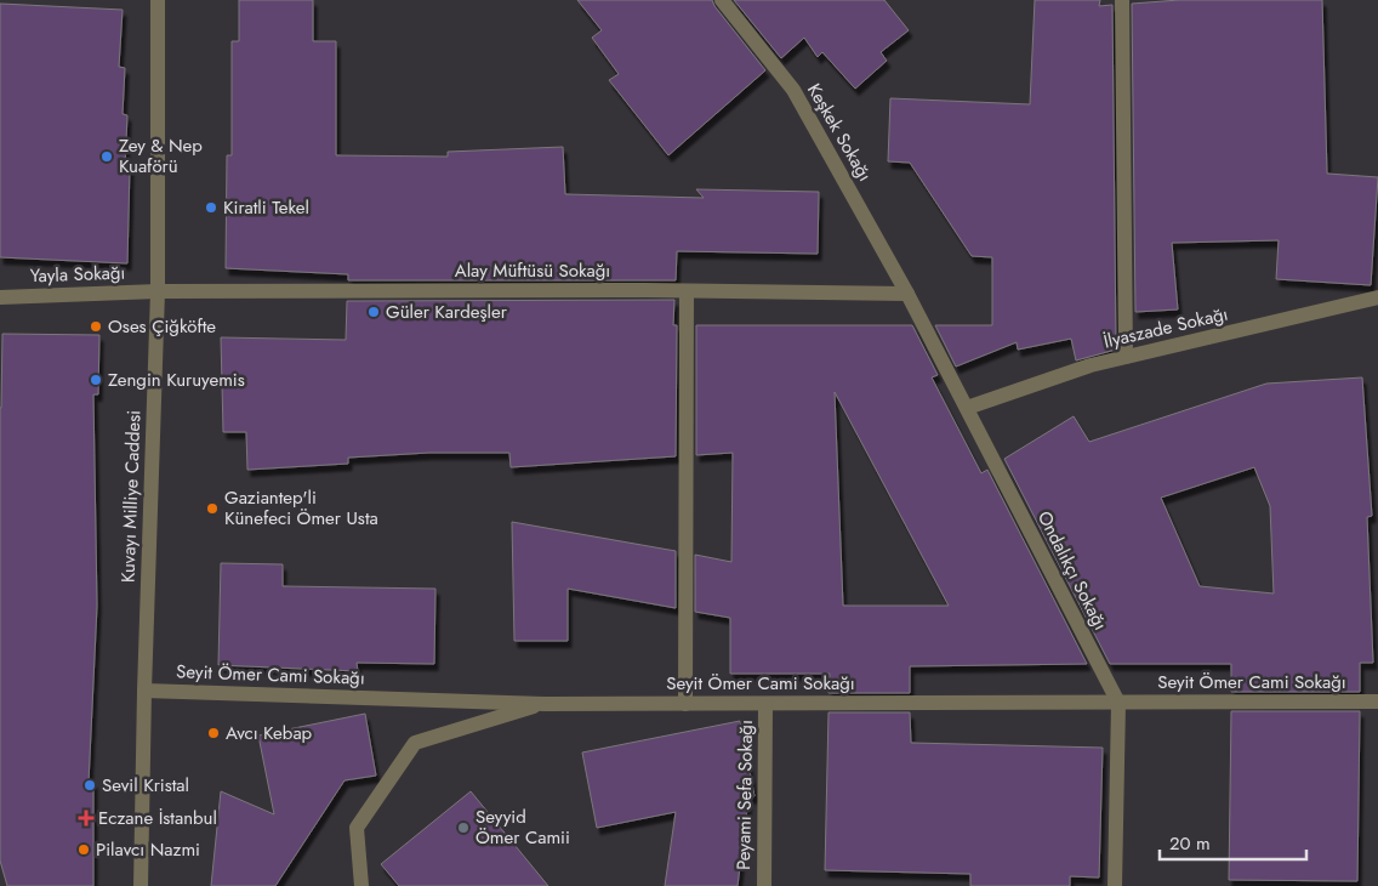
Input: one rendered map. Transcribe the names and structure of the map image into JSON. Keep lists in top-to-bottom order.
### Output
{
  "streets": {
    "street": [
      "Keşkek Sokağı",
      "Alay Müftüsü Sokağı",
      "Yayla Sokağı",
      "İlyaszade Sokağı",
      "Kuvayı Milliye Caddesi",
      "Ondalıkçı Sokağı",
      "Seyit Ömer Cami Sokağı",
      "Peyami Sefa Sokağı"
    ]
  },
  "crossings": [
    ["Keşkek Sokağı", "Alay Müftüsü Sokağı"],
    ["Keşkek Sokağı", "Ondalıkçı Sokağı"],
    ["Alay Müftüsü Sokağı", "Yayla Sokağı"],
    ["Alay Müftüsü Sokağı", "Kuvayı Milliye Caddesi"],
    ["Alay Müftüsü Sokağı", "Ondalıkçı Sokağı"],
    ["Yayla Sokağı", "Kuvayı Milliye Caddesi"],
    ["İlyaszade Sokağı", "Ondalıkçı Sokağı"],
    ["Kuvayı Milliye Caddesi", "Seyit Ömer Cami Sokağı"],
    ["Ondalıkçı Sokağı", "Seyit Ömer Cami Sokağı"],
    ["Seyit Ömer Cami Sokağı", "Peyami Sefa Sokağı"]
  ],
  "places": {
    "other": [
      "Zey & Nep Kuaförü",
      "Kiratli Tekel",
      "Güler Kardeşler",
      "Oses Çiğköfte",
      "Zengin Kuruyemis",
      "Gaziantep'li Künefeci Ömer Usta",
      "Avcı Kebap",
      "Sevil Kristal",
      "Seyyid Ömer Camii",
      "Pilavcı Nazmi"
    ],
    "health": ["Eczane İstanbul"]
  },
  "scale_bar": "20 m"
}
